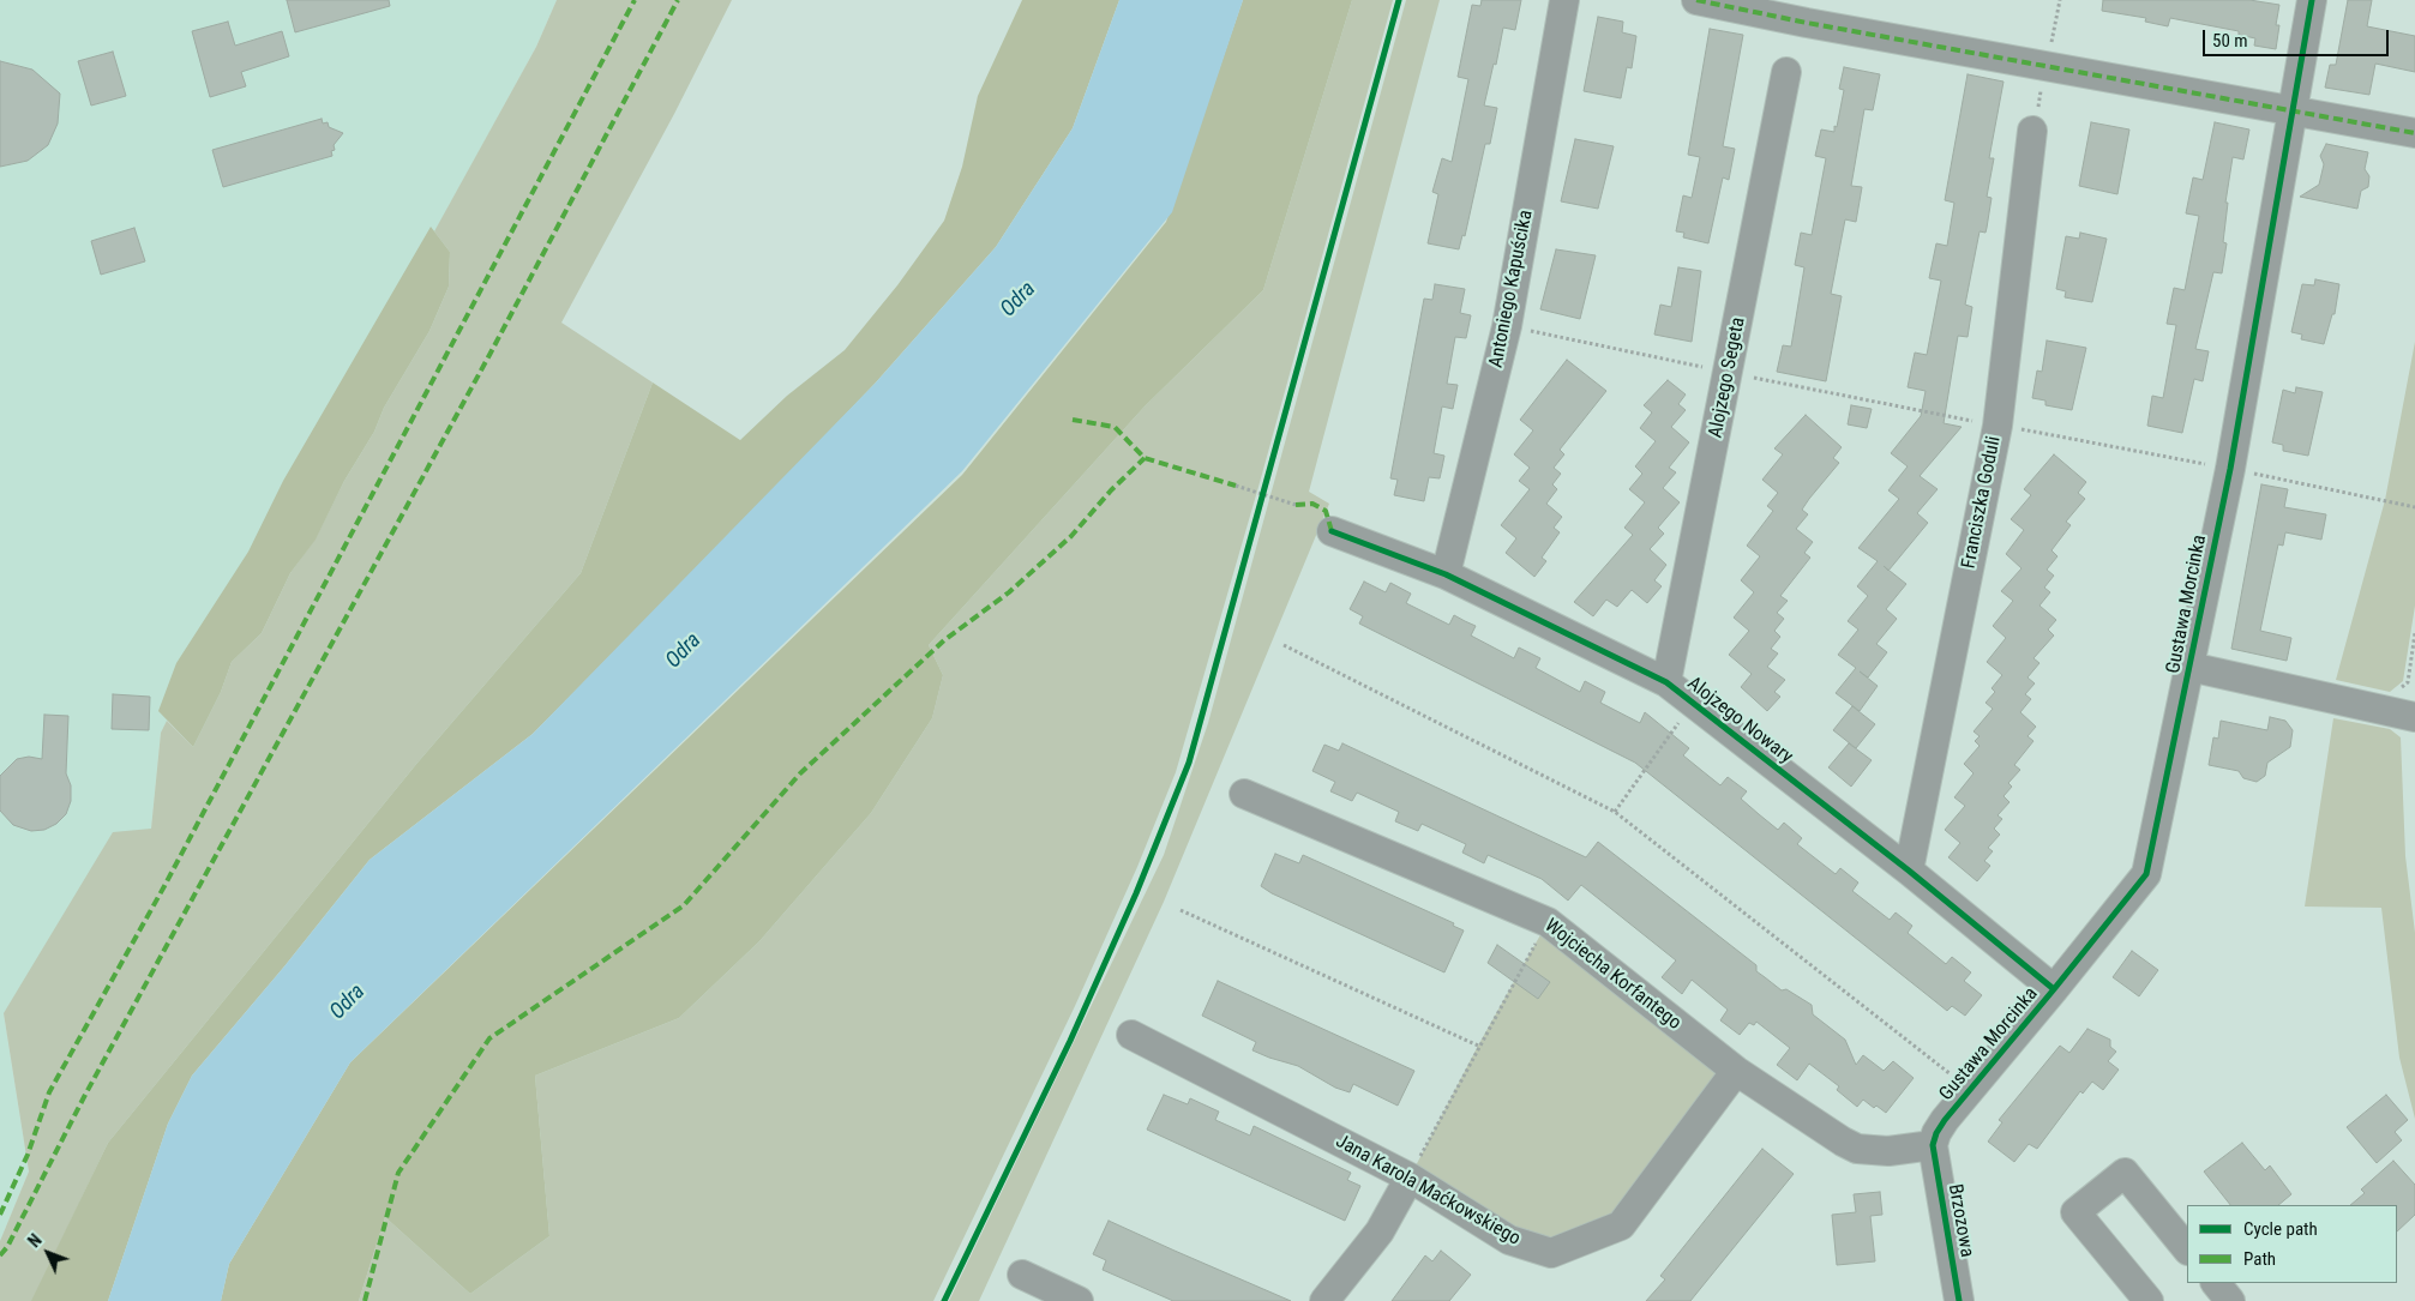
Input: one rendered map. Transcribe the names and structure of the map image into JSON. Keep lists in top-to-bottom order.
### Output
{
  "streets": {
    "street": [
      "Antoniego Kapuścika",
      "Alojzego Segeta",
      "Franciszka Goduli",
      "Gustawa Morcinka",
      "Alojzego Nowary",
      "Wojciecha Korfantego",
      "Jana Karola Maćkowskiego",
      "Brzozowa"
    ]
  },
  "crossings": [
    ["Antoniego Kapuścika", "Alojzego Nowary"],
    ["Alojzego Segeta", "Alojzego Nowary"],
    ["Franciszka Goduli", "Alojzego Nowary"],
    ["Gustawa Morcinka", "Alojzego Nowary"],
    ["Gustawa Morcinka", "Wojciecha Korfantego"],
    ["Gustawa Morcinka", "Brzozowa"],
    ["Wojciecha Korfantego", "Jana Karola Maćkowskiego"],
    ["Wojciecha Korfantego", "Brzozowa"]
  ],
  "water": ["Odra"],
  "legend": ["Cycle path", "Path"],
  "scale_bar": "50 m",
  "north": "top left"
}
